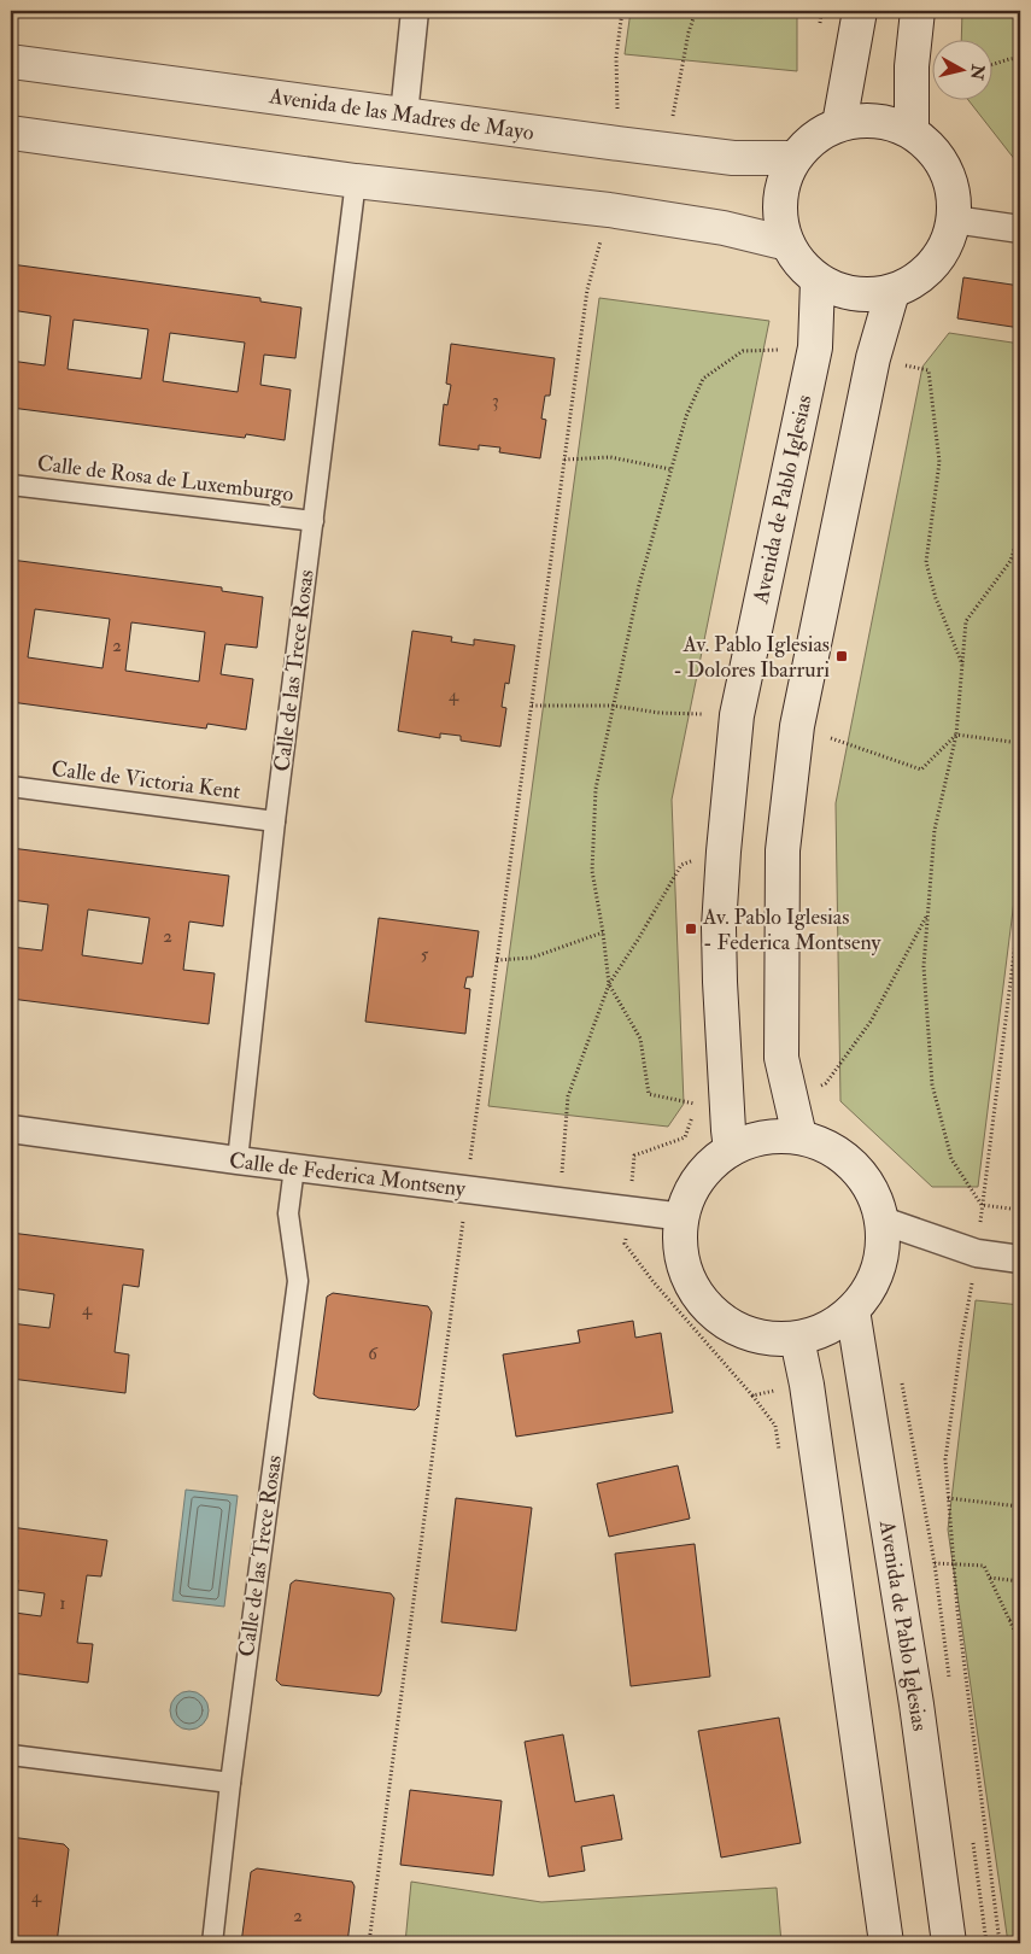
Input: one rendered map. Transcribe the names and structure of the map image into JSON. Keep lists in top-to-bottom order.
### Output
{
  "streets": {
    "main road": ["Avenida de las Madres de Mayo", "Avenida de Pablo Iglesias"],
    "street": [
      "Calle de Rosa de Luxemburgo",
      "Calle de las Trece Rosas",
      "Calle de Victoria Kent",
      "Calle de Federica Montseny"
    ]
  },
  "crossings": [
    ["Avenida de las Madres de Mayo", "Avenida de Pablo Iglesias"],
    ["Calle de Rosa de Luxemburgo", "Calle de las Trece Rosas"],
    ["Avenida de Pablo Iglesias", "Calle de Federica Montseny"],
    ["Calle de las Trece Rosas", "Calle de Victoria Kent"],
    ["Calle de las Trece Rosas", "Calle de Federica Montseny"]
  ],
  "places": {
    "transit": ["Av. Pablo Iglesias - Dolores Ibarruri", "Av. Pablo Iglesias - Federica Montseny"]
  },
  "house_numbers": [
    "3",
    "2",
    "4",
    "2",
    "5",
    "4",
    "6",
    "1",
    "4",
    "2"
  ],
  "north": "right"
}
